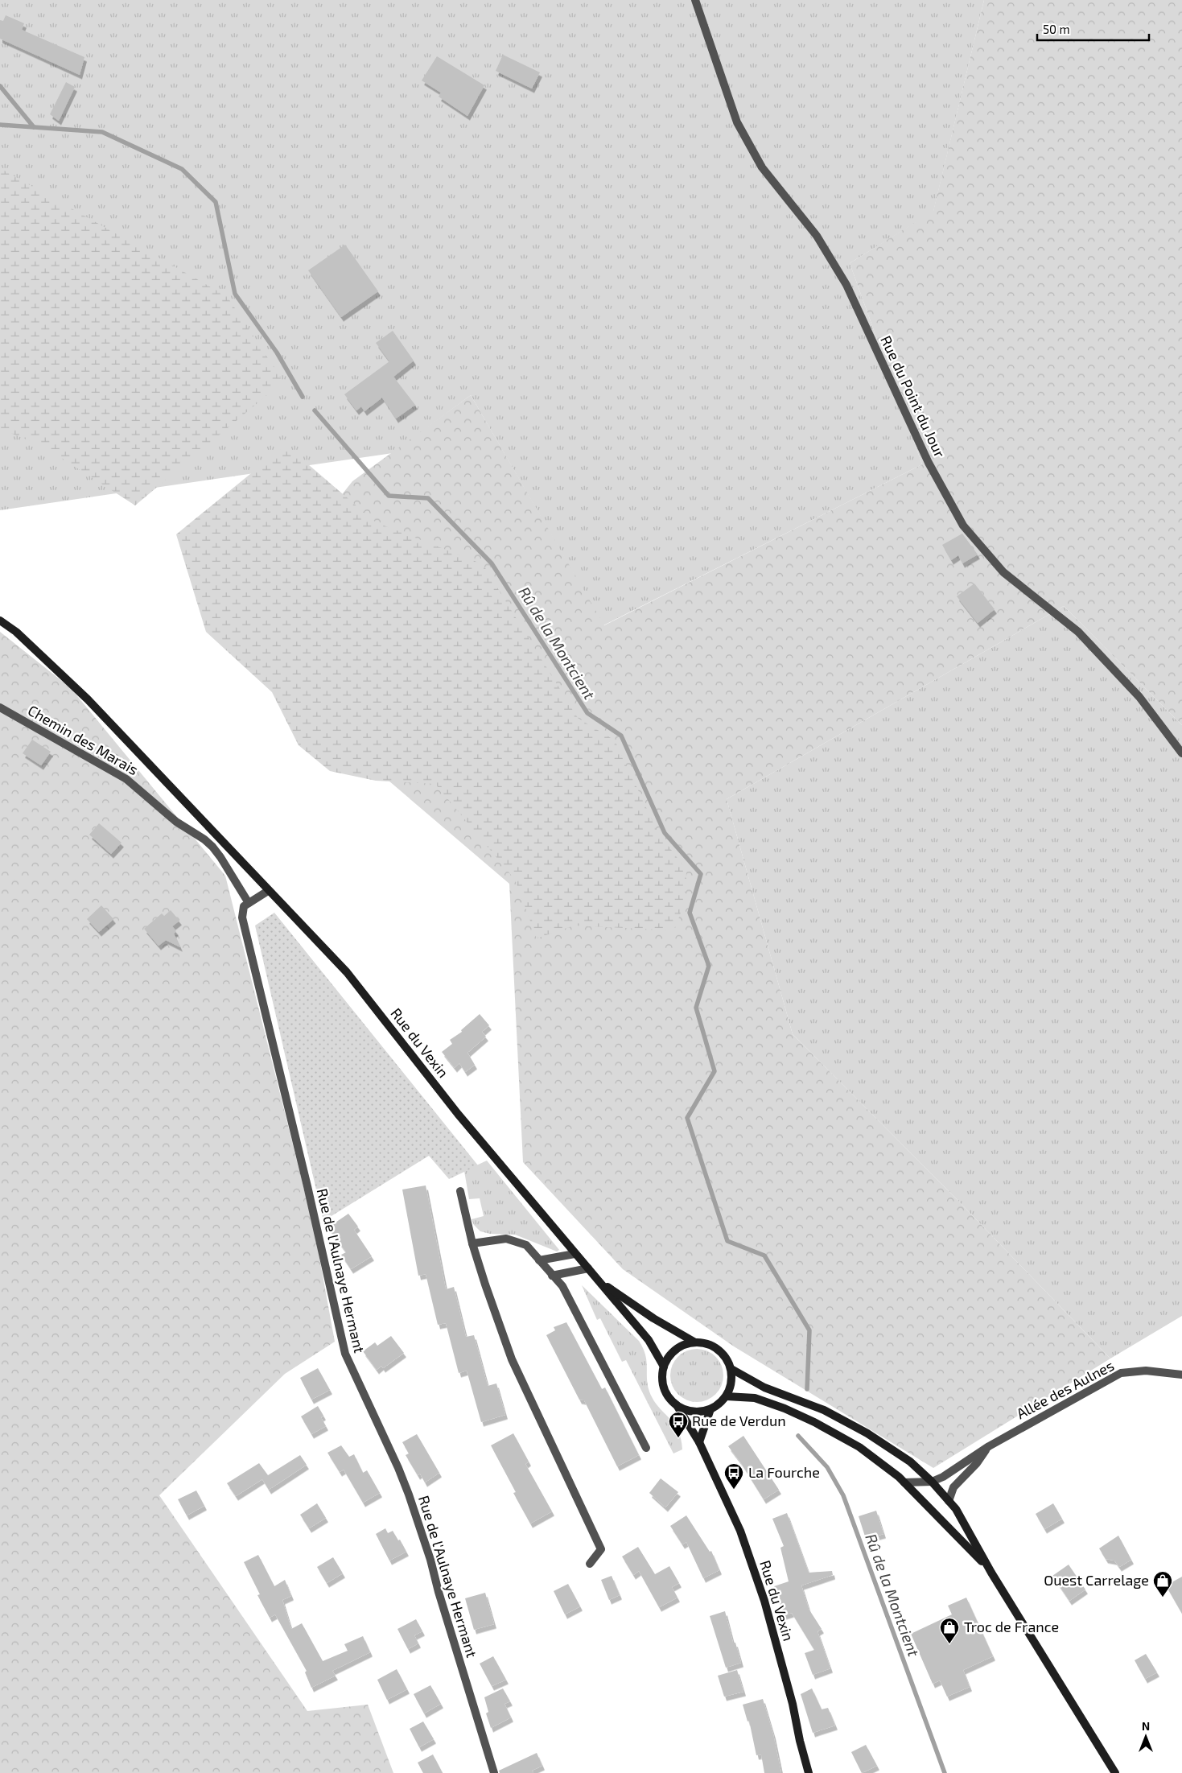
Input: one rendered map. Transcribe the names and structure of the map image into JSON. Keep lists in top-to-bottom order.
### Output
{
  "streets": {
    "main road": ["Rue du Vexin"],
    "street": [
      "Rue du Point du Jour",
      "Chemin des Marais",
      "Rue de l'Aulnaye Hermant",
      "Allée des Aulnes"
    ]
  },
  "crossings": [
    ["Chemin des Marais", "Rue de l'Aulnaye Hermant"]
  ],
  "water": ["Rû de la Montcient"],
  "places": {
    "bus stop": ["Rue de Verdun", "La Fourche"],
    "shop": ["Ouest Carrelage", "Troc de France"]
  },
  "scale_bar": "50 m",
  "north": "top"
}
